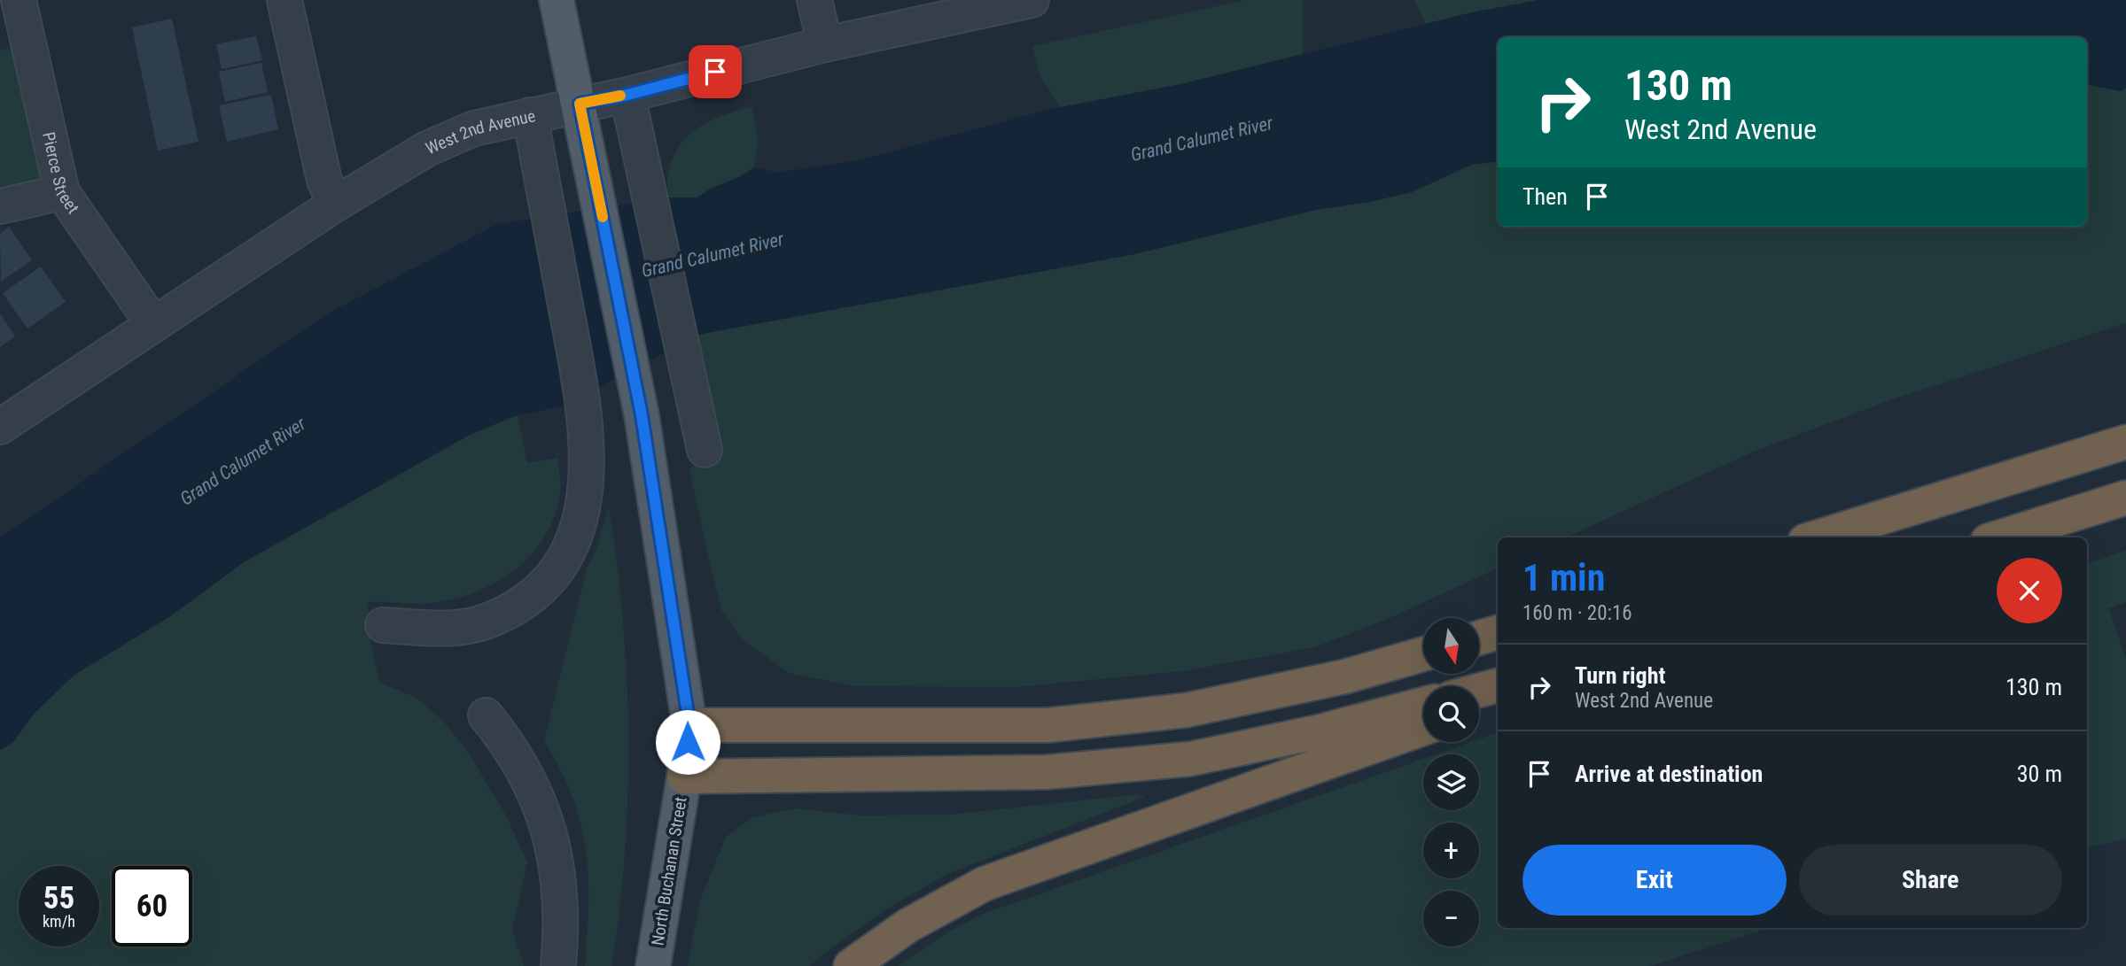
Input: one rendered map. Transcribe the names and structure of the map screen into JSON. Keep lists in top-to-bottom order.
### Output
{
  "streets": {
    "main road": ["North Buchanan Street"],
    "street": ["West 2nd Avenue", "Pierce Street"]
  },
  "crossings": [
    ["West 2nd Avenue", "Pierce Street"],
    ["West 2nd Avenue", "North Buchanan Street"]
  ],
  "water": ["Grand Calumet River"],
  "north": "bottom",
  "page": {
    "turn": ["130 m", "West 2nd Avenue"],
    "then": "Then",
    "heading": ["1 min", "160 m · 20:16"],
    "map_buttons": ["+", "−"],
    "list": [
      {
        "name": "Turn right",
        "note": "West 2nd Avenue",
        "value": "130 m"
      },
      {
        "name": "Arrive at destination",
        "value": "30 m"
      }
    ],
    "buttons": ["Exit", "Share"],
    "speed": "55 km/h",
    "limit": "60"
  }
}
